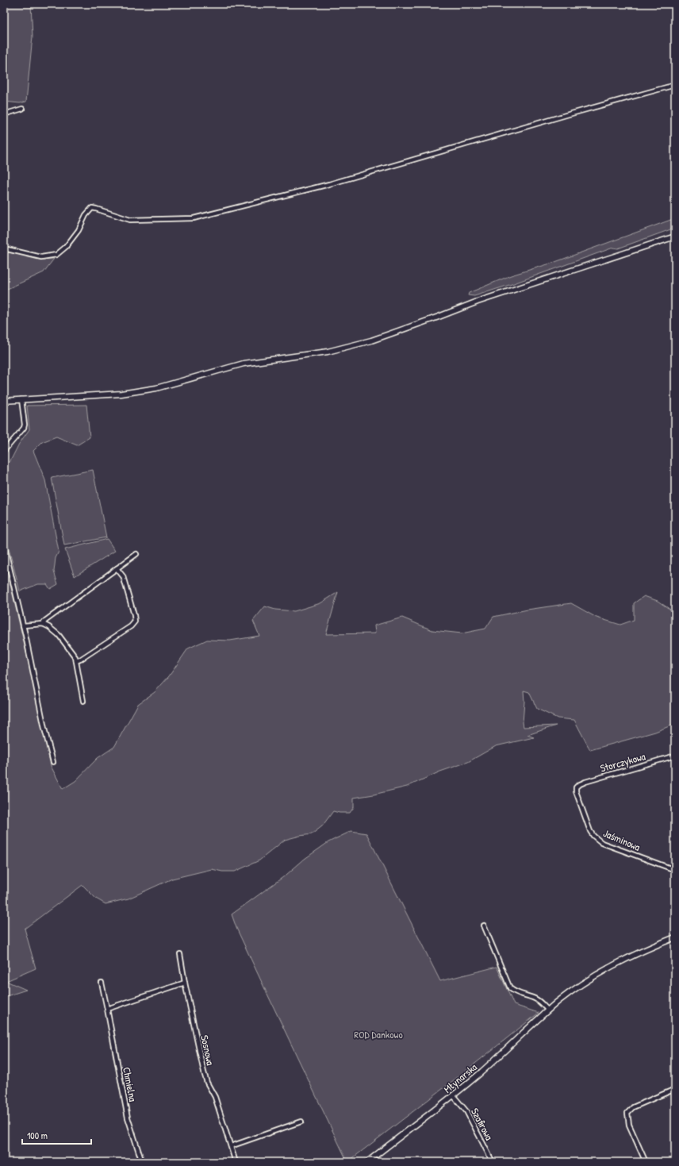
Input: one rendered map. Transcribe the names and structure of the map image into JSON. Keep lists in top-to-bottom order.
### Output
{
  "streets": {
    "main road": ["Młynarska"],
    "street": [
      "Storczykowa",
      "Jaśminowa",
      "Sosnowa",
      "Chmielna",
      "Szafirowa"
    ]
  },
  "crossings": [
    ["Storczykowa", "Jaśminowa"],
    ["Młynarska", "Szafirowa"]
  ],
  "parks": ["ROD Dankowo"],
  "scale_bar": "100 m"
}
